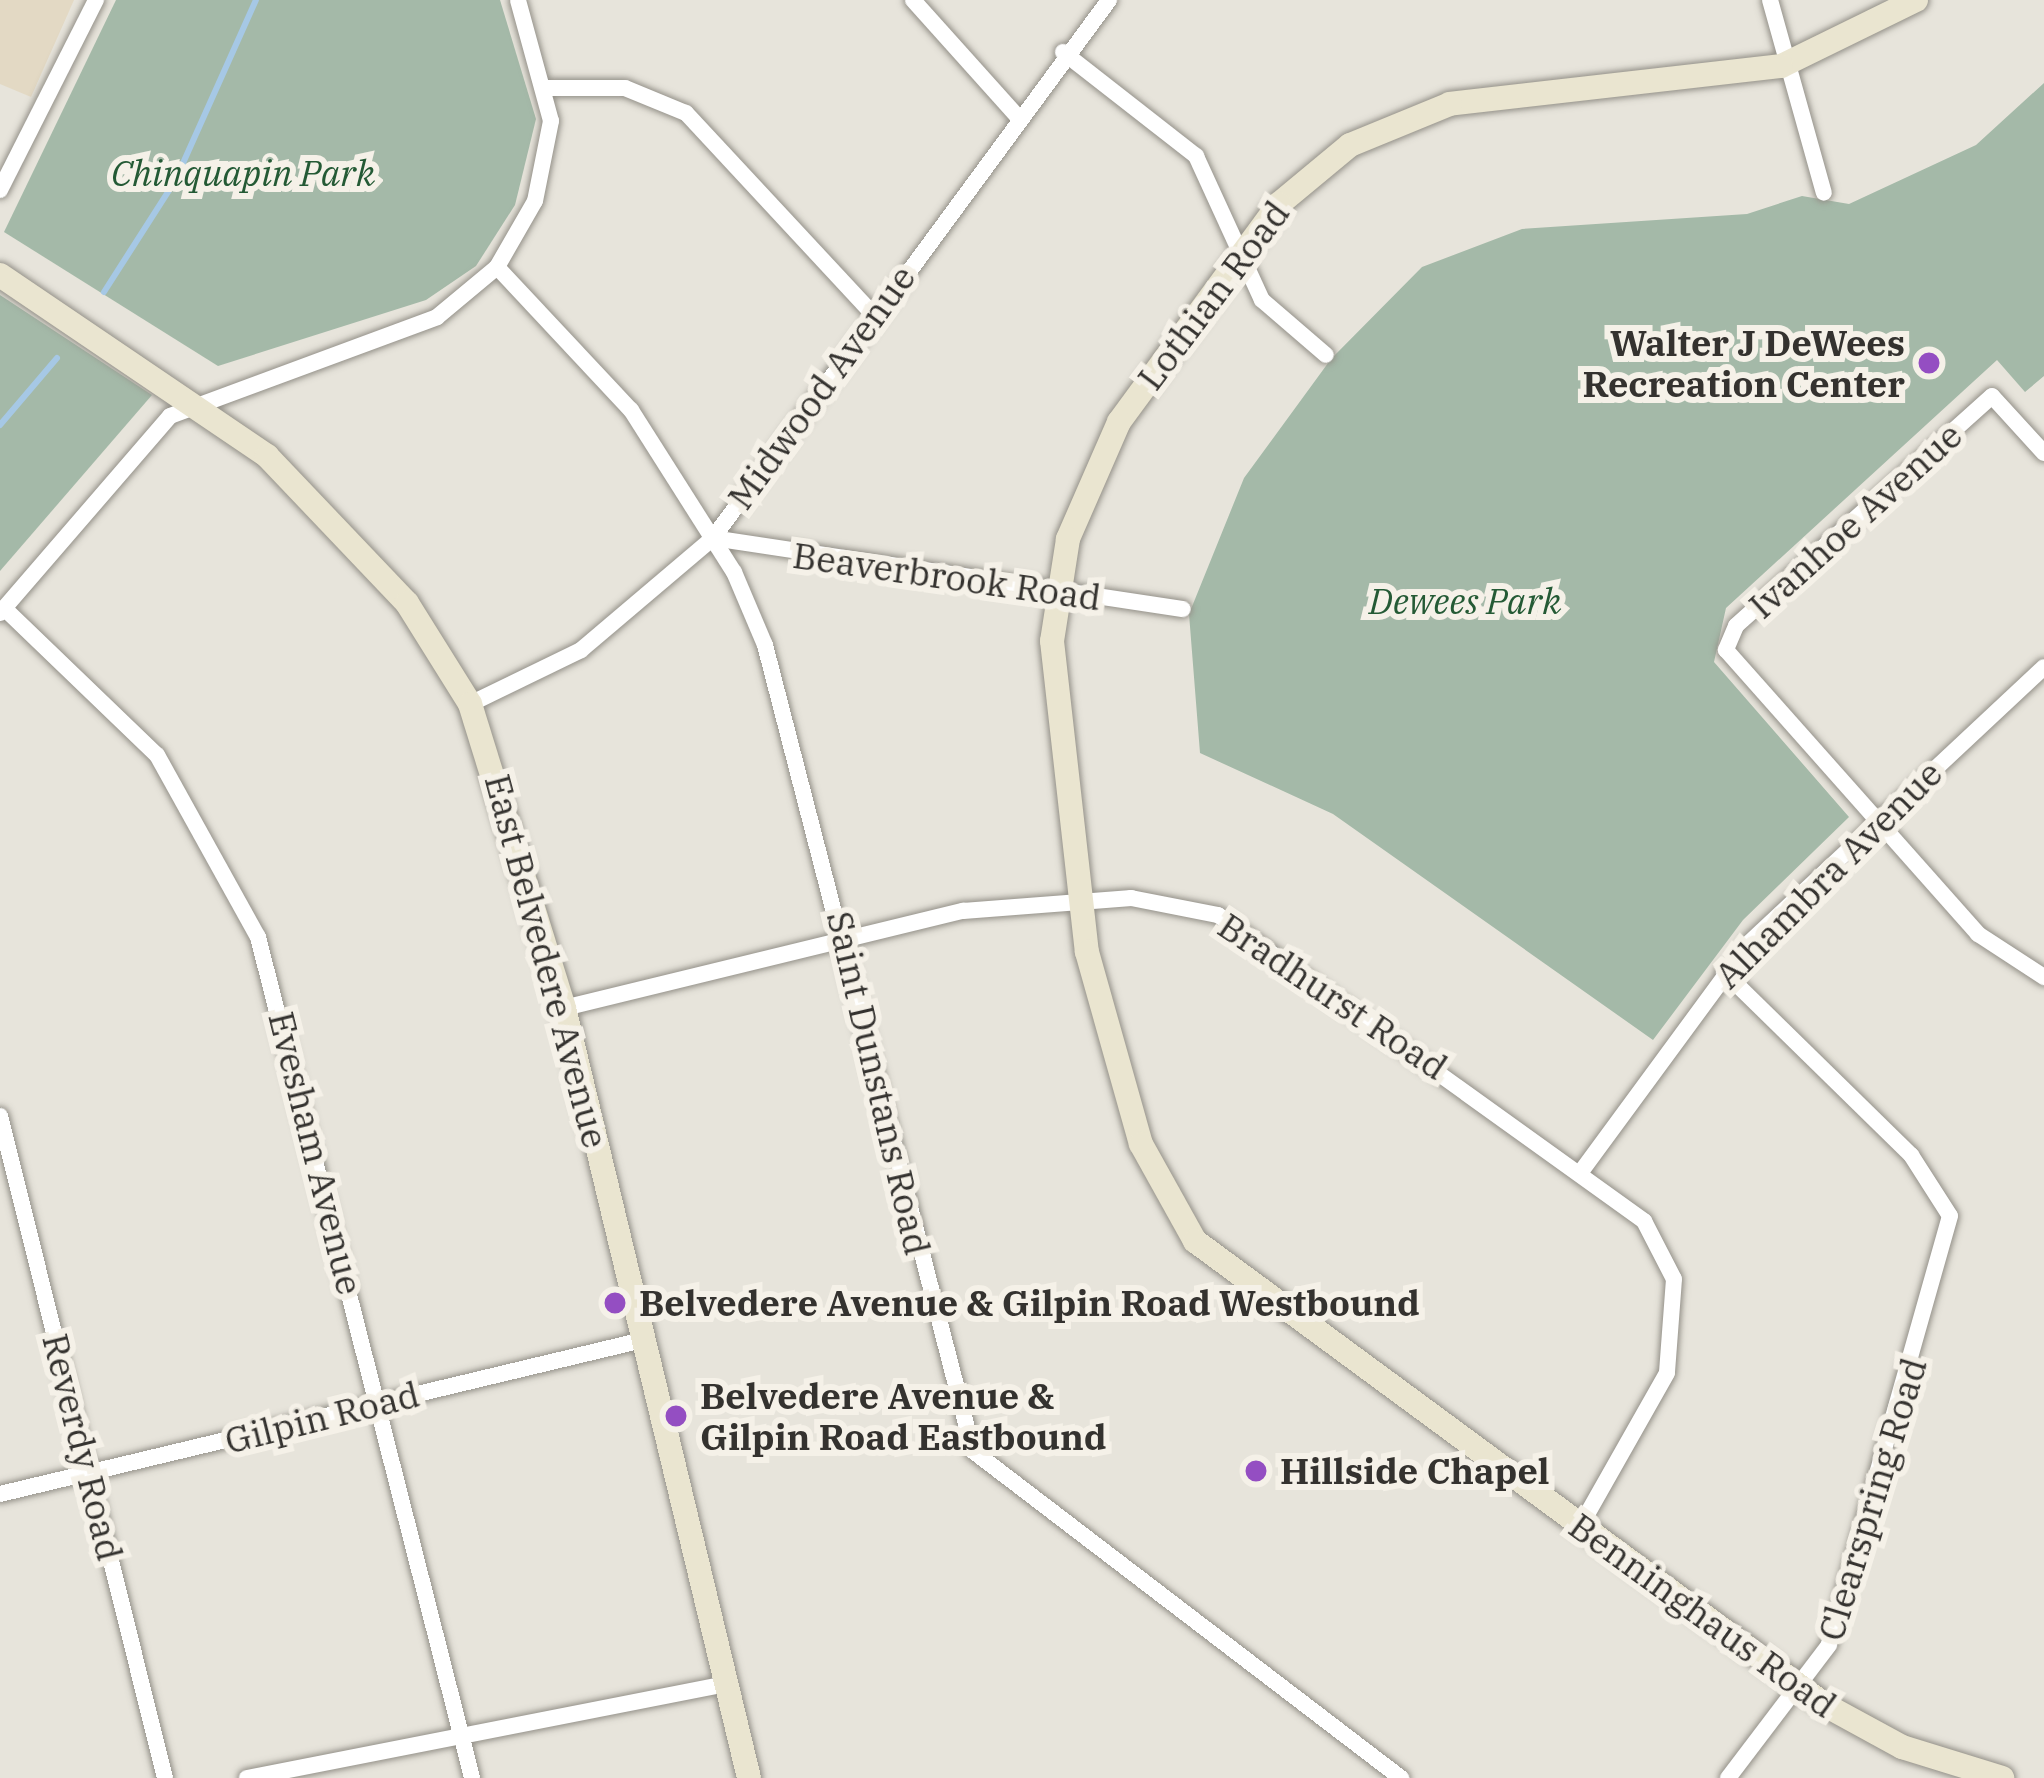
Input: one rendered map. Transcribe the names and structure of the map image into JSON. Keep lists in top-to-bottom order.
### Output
{
  "streets": {
    "street": [
      "Lothian Road",
      "Midwood Avenue",
      "Ivanhoe Avenue",
      "Beaverbrook Road",
      "Alhambra Avenue",
      "East Belvedere Avenue",
      "Bradhurst Road",
      "Saint Dunstans Road",
      "Evesham Avenue",
      "Gilpin Road",
      "Reverdy Road",
      "Clearspring Road",
      "Benninghaus Road"
    ]
  },
  "crossings": [
    ["Lothian Road", "Beaverbrook Road"],
    ["Lothian Road", "Bradhurst Road"],
    ["Lothian Road", "Benninghaus Road"],
    ["Midwood Avenue", "Beaverbrook Road"],
    ["Midwood Avenue", "East Belvedere Avenue"],
    ["Midwood Avenue", "Saint Dunstans Road"],
    ["Ivanhoe Avenue", "Alhambra Avenue"],
    ["Beaverbrook Road", "Saint Dunstans Road"],
    ["Alhambra Avenue", "Bradhurst Road"],
    ["Alhambra Avenue", "Clearspring Road"],
    ["East Belvedere Avenue", "Bradhurst Road"],
    ["East Belvedere Avenue", "Gilpin Road"],
    ["Bradhurst Road", "Saint Dunstans Road"],
    ["Bradhurst Road", "Benninghaus Road"],
    ["Evesham Avenue", "Gilpin Road"],
    ["Gilpin Road", "Reverdy Road"],
    ["Clearspring Road", "Benninghaus Road"]
  ],
  "parks": ["Chinquapin Park", "Dewees Park"],
  "places": [
    "Walter J DeWees Recreation Center",
    "Belvedere Avenue & Gilpin Road Westbound",
    "Belvedere Avenue & Gilpin Road Eastbound",
    "Hillside Chapel"
  ]
}
